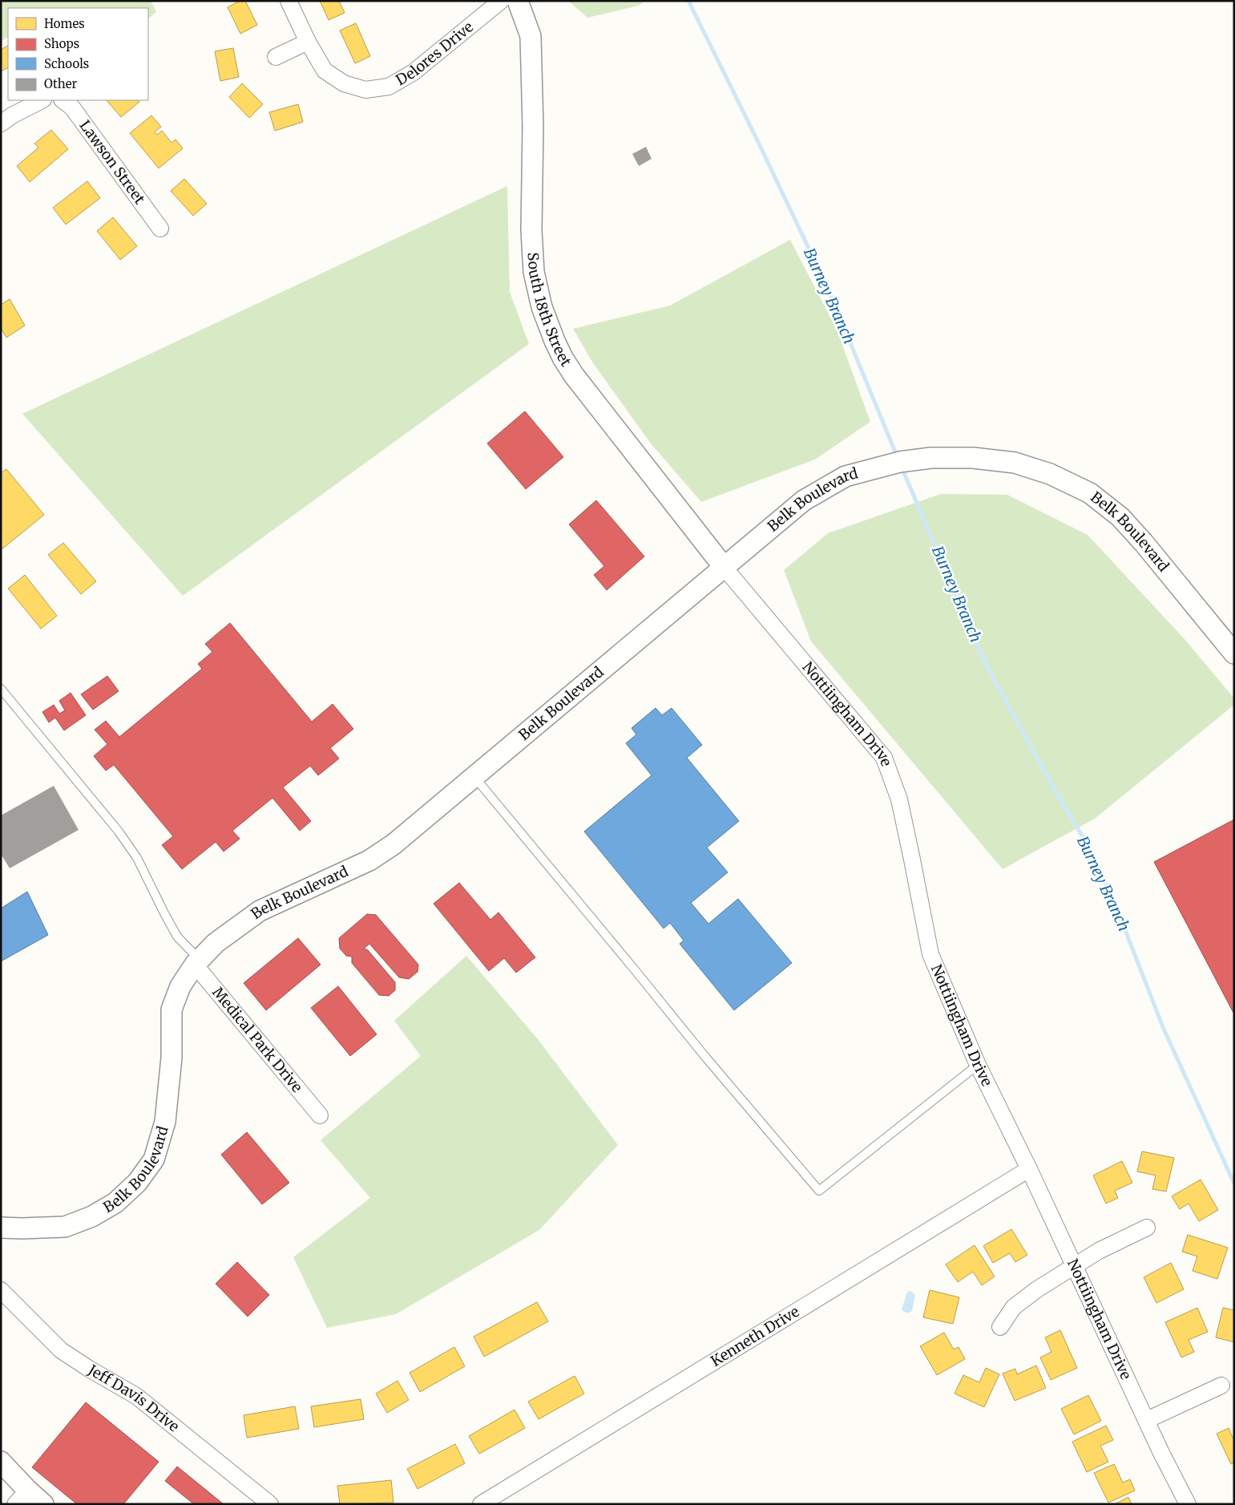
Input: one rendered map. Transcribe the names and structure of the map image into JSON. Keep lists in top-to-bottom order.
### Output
{
  "streets": {
    "street": [
      "Delores Drive",
      "Lawson Street",
      "South 18th Street",
      "Belk Boulevard",
      "Nottiingham Drive",
      "Medical Park Drive",
      "Kenneth Drive",
      "Jeff Davis Drive"
    ]
  },
  "crossings": [
    ["South 18th Street", "Belk Boulevard"],
    ["South 18th Street", "Nottiingham Drive"],
    ["Belk Boulevard", "Nottiingham Drive"],
    ["Belk Boulevard", "Medical Park Drive"],
    ["Nottiingham Drive", "Kenneth Drive"]
  ],
  "water": ["Burney Branch"],
  "legend": [
    "Homes",
    "Shops",
    "Schools",
    "Other"
  ]
}
